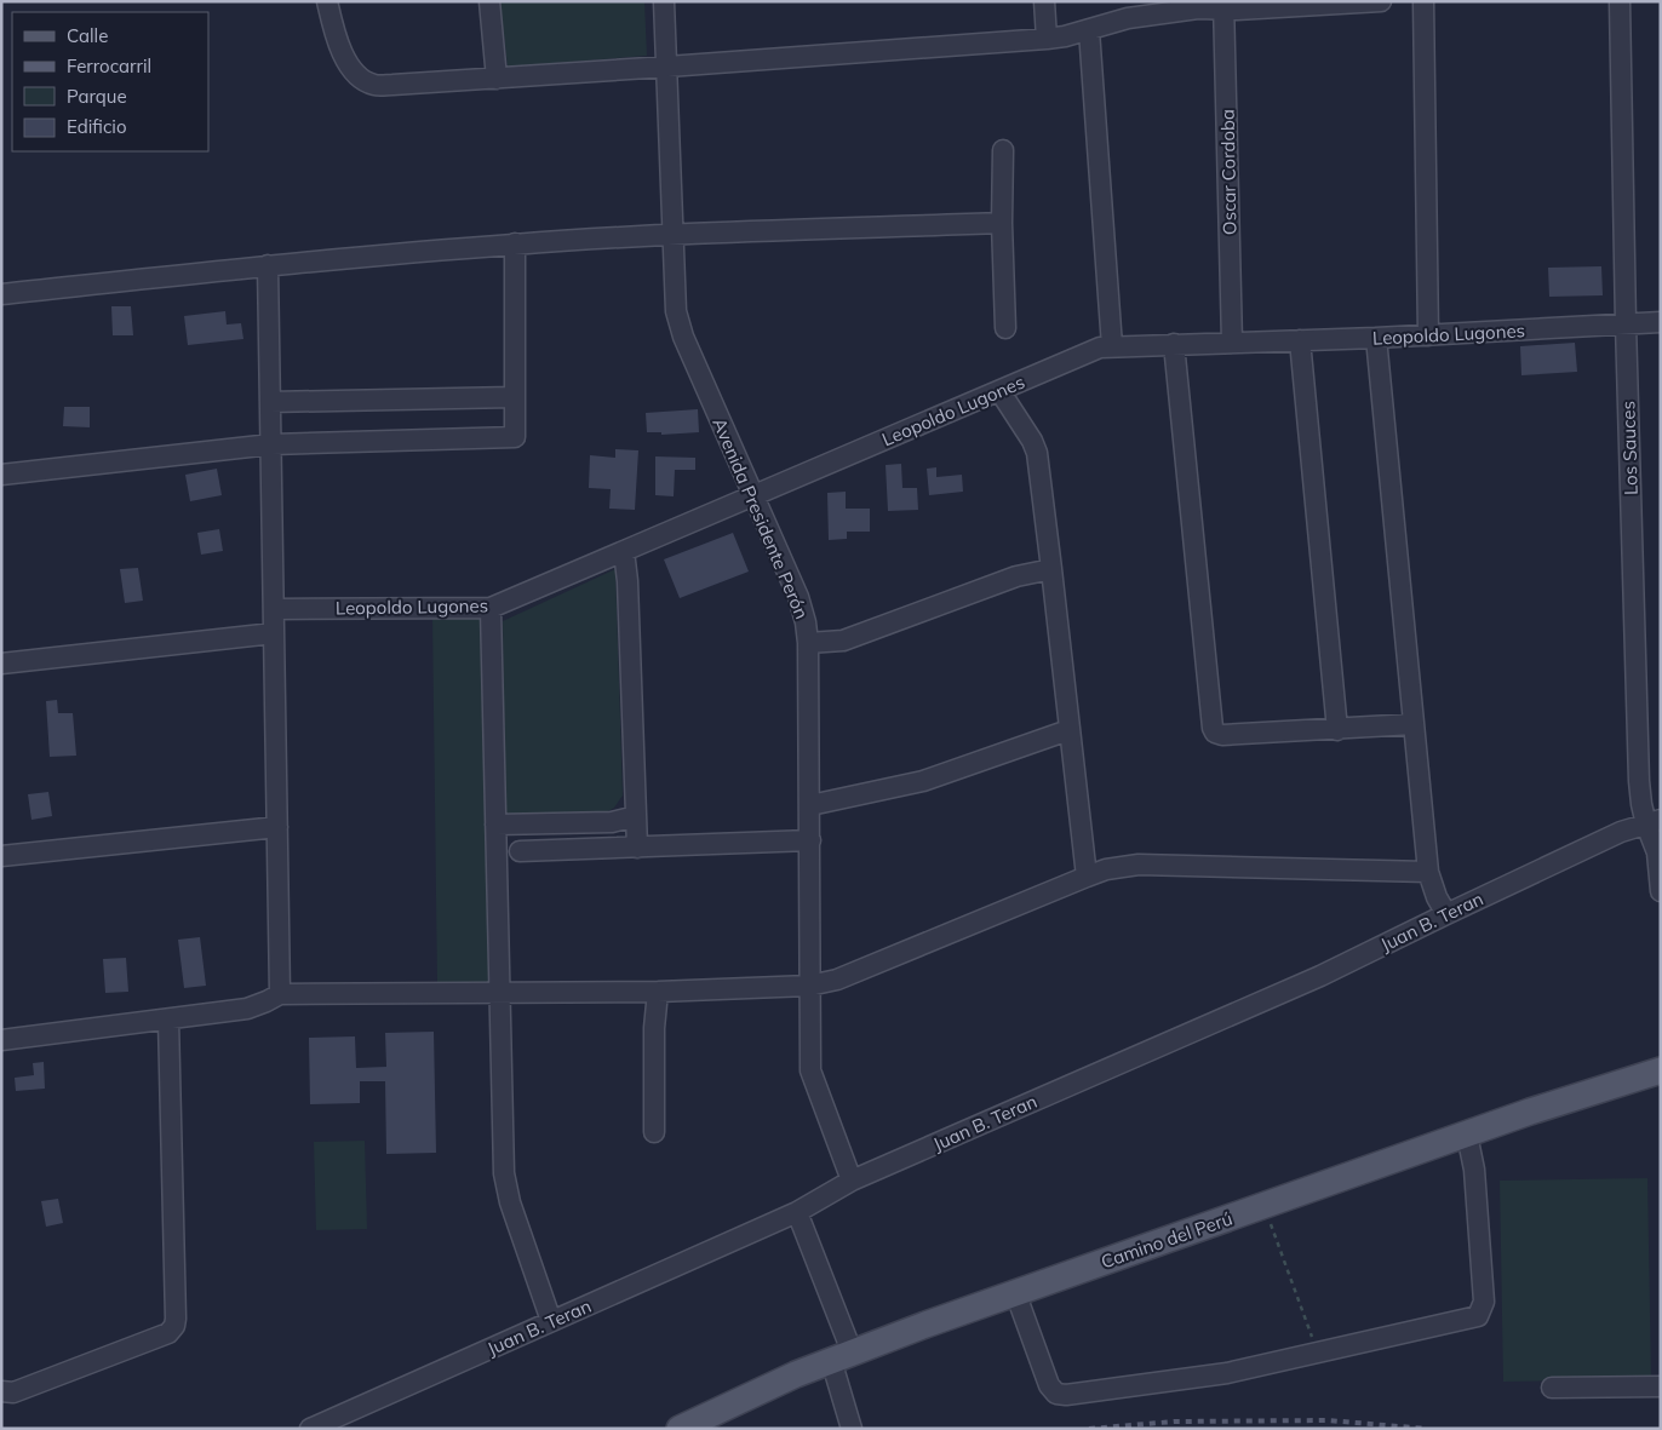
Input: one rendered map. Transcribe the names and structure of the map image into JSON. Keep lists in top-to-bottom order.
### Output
{
  "streets": {
    "main road": ["Camino del Perú"],
    "street": [
      "Oscar Cordoba",
      "Leopoldo Lugones",
      "Los Sauces",
      "Avenida Presidente Perón",
      "Juan B. Teran"
    ]
  },
  "crossings": [
    ["Oscar Cordoba", "Leopoldo Lugones"],
    ["Leopoldo Lugones", "Los Sauces"],
    ["Leopoldo Lugones", "Avenida Presidente Perón"],
    ["Los Sauces", "Juan B. Teran"],
    ["Avenida Presidente Perón", "Juan B. Teran"]
  ],
  "legend": [
    "Calle",
    "Ferrocarril",
    "Parque",
    "Edificio"
  ]
}
